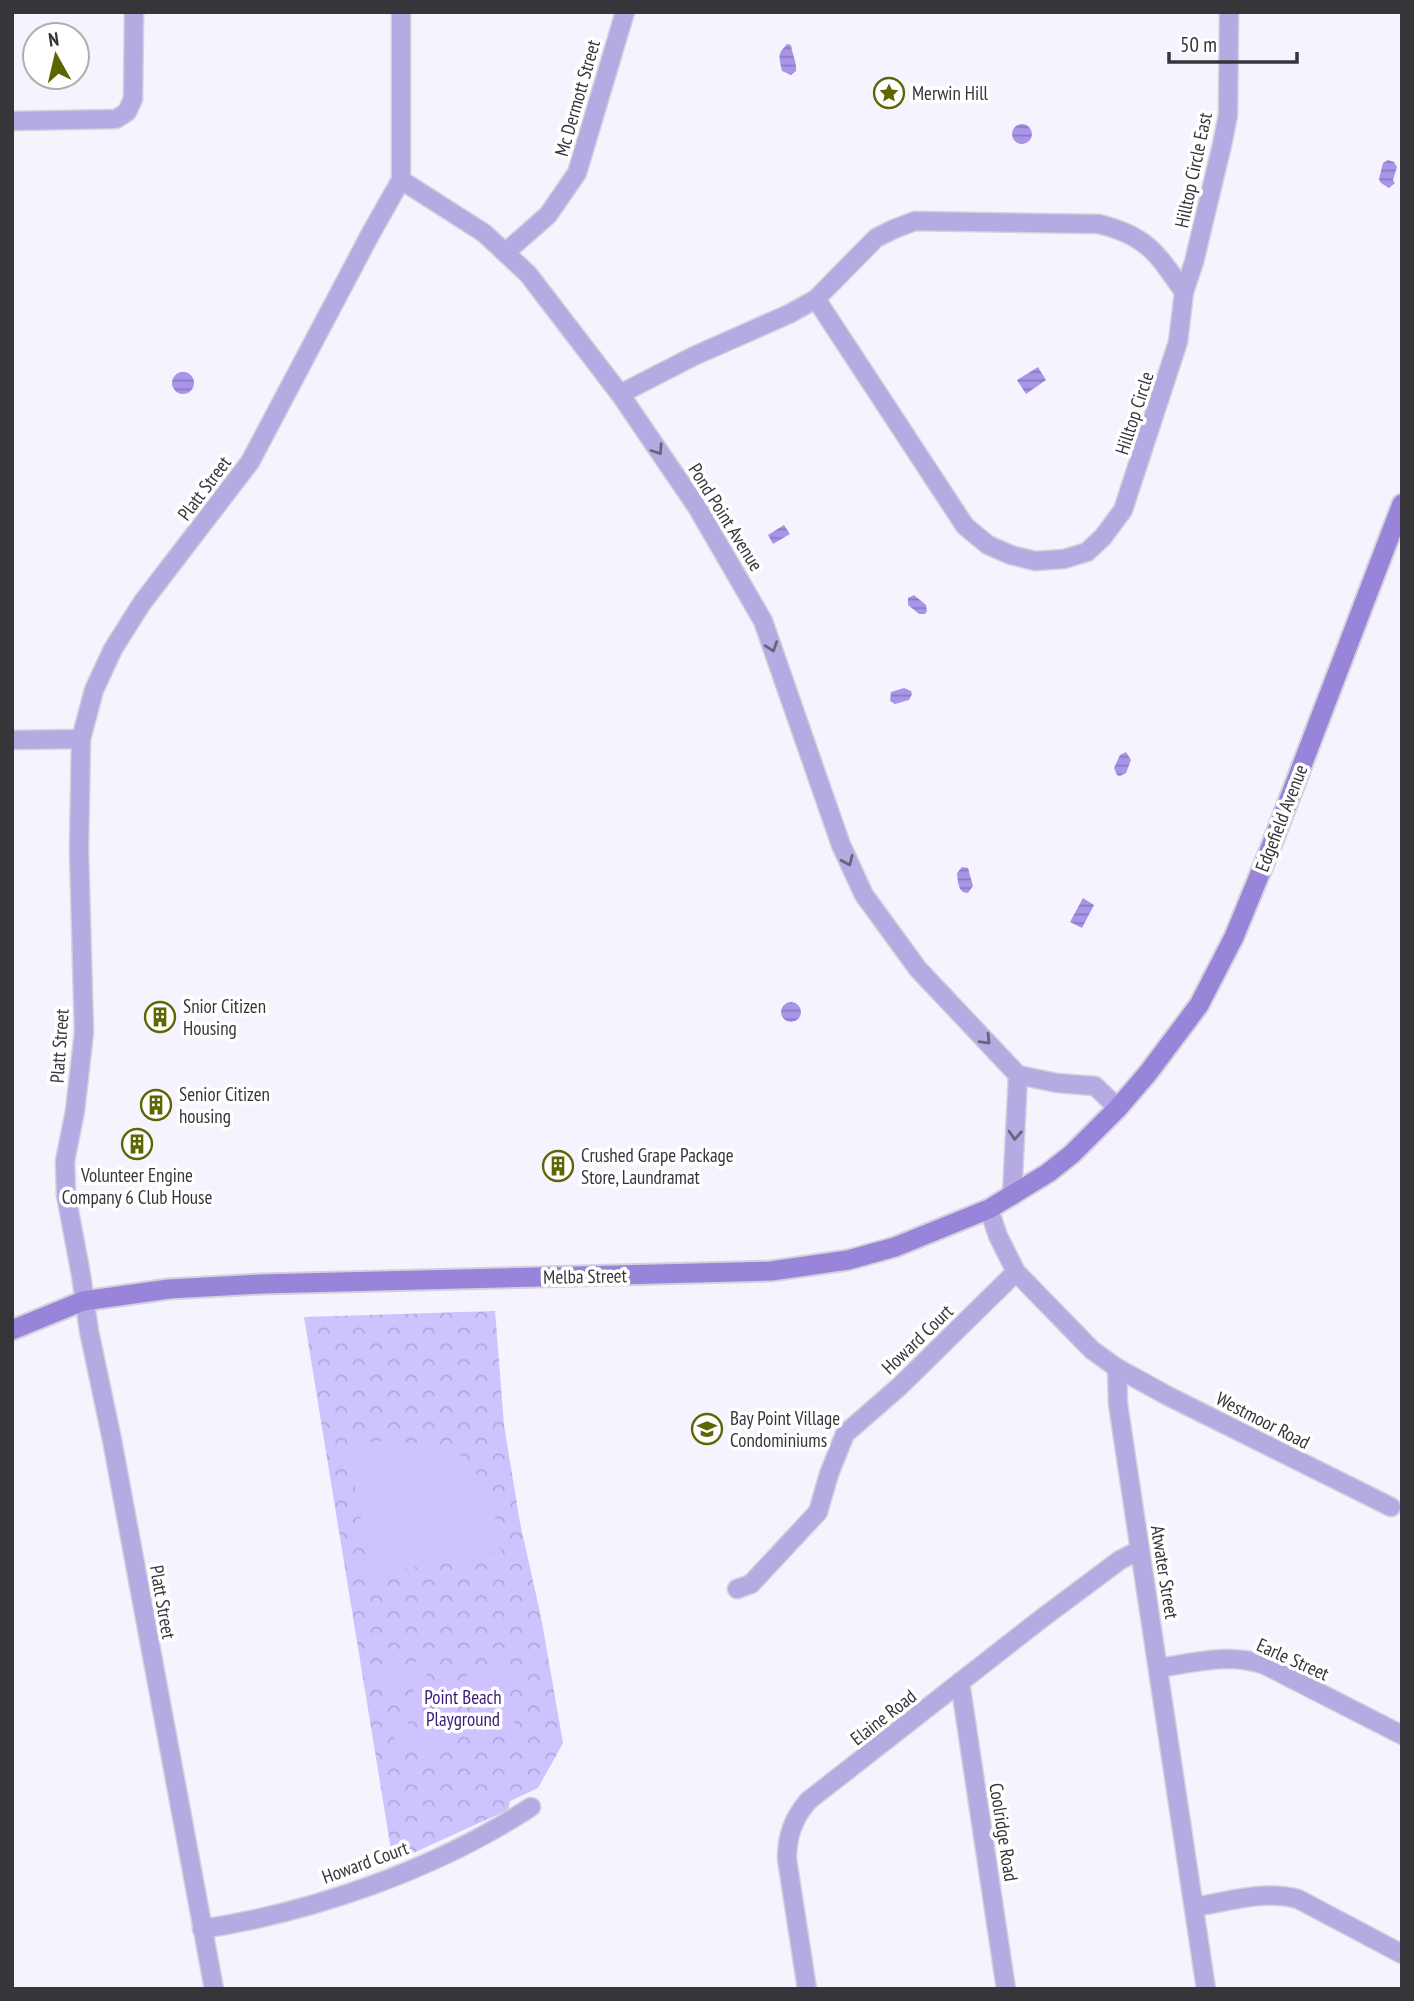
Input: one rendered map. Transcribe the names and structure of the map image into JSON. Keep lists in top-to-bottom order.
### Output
{
  "streets": {
    "main road": ["Edgefield Avenue", "Melba Street"],
    "street": [
      "Mc Dermott Street",
      "Hilltop Circle East",
      "Hilltop Circle",
      "Platt Street",
      "Pond Point Avenue",
      "Howard Court",
      "Westmoor Road",
      "Atwater Street",
      "Earle Street",
      "Elaine Road",
      "Coolridge Road"
    ]
  },
  "crossings": [
    ["Mc Dermott Street", "Pond Point Avenue"],
    ["Hilltop Circle East", "Hilltop Circle"],
    ["Platt Street", "Pond Point Avenue"],
    ["Platt Street", "Melba Street"],
    ["Platt Street", "Howard Court"],
    ["Edgefield Avenue", "Melba Street"],
    ["Westmoor Road", "Atwater Street"],
    ["Atwater Street", "Earle Street"],
    ["Atwater Street", "Elaine Road"],
    ["Elaine Road", "Coolridge Road"]
  ],
  "one_way": ["Pond Point Avenue"],
  "parks": ["Point Beach Playground"],
  "places": {
    "place": ["Merwin Hill"],
    "building": [
      "Snior Citizen Housing",
      "Senior Citizen housing",
      "Volunteer Engine Company 6 Club House",
      "Crushed Grape Package Store, Laundramat"
    ],
    "school or university": ["Bay Point Village Condominiums"]
  },
  "scale_bar": "50 m",
  "north": "top"
}
